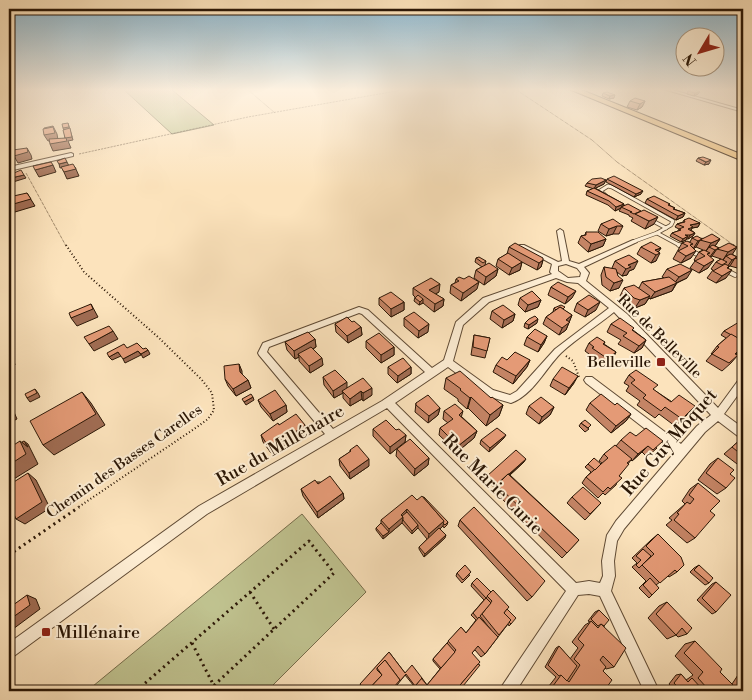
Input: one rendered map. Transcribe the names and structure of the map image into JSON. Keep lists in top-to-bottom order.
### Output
{
  "streets": {
    "street": [
      "Rue de Belleville",
      "Rue Guy Môquet",
      "Rue du Millénaire",
      "Rue Marie Curie"
    ],
    "path": ["Chemin des Basses Carelles"]
  },
  "crossings": [
    ["Rue de Belleville", "Rue Guy Môquet"],
    ["Rue du Millénaire", "Rue Marie Curie"]
  ],
  "places": {
    "transit": ["Belleville", "Millénaire"]
  },
  "north": "bottom left"
}
